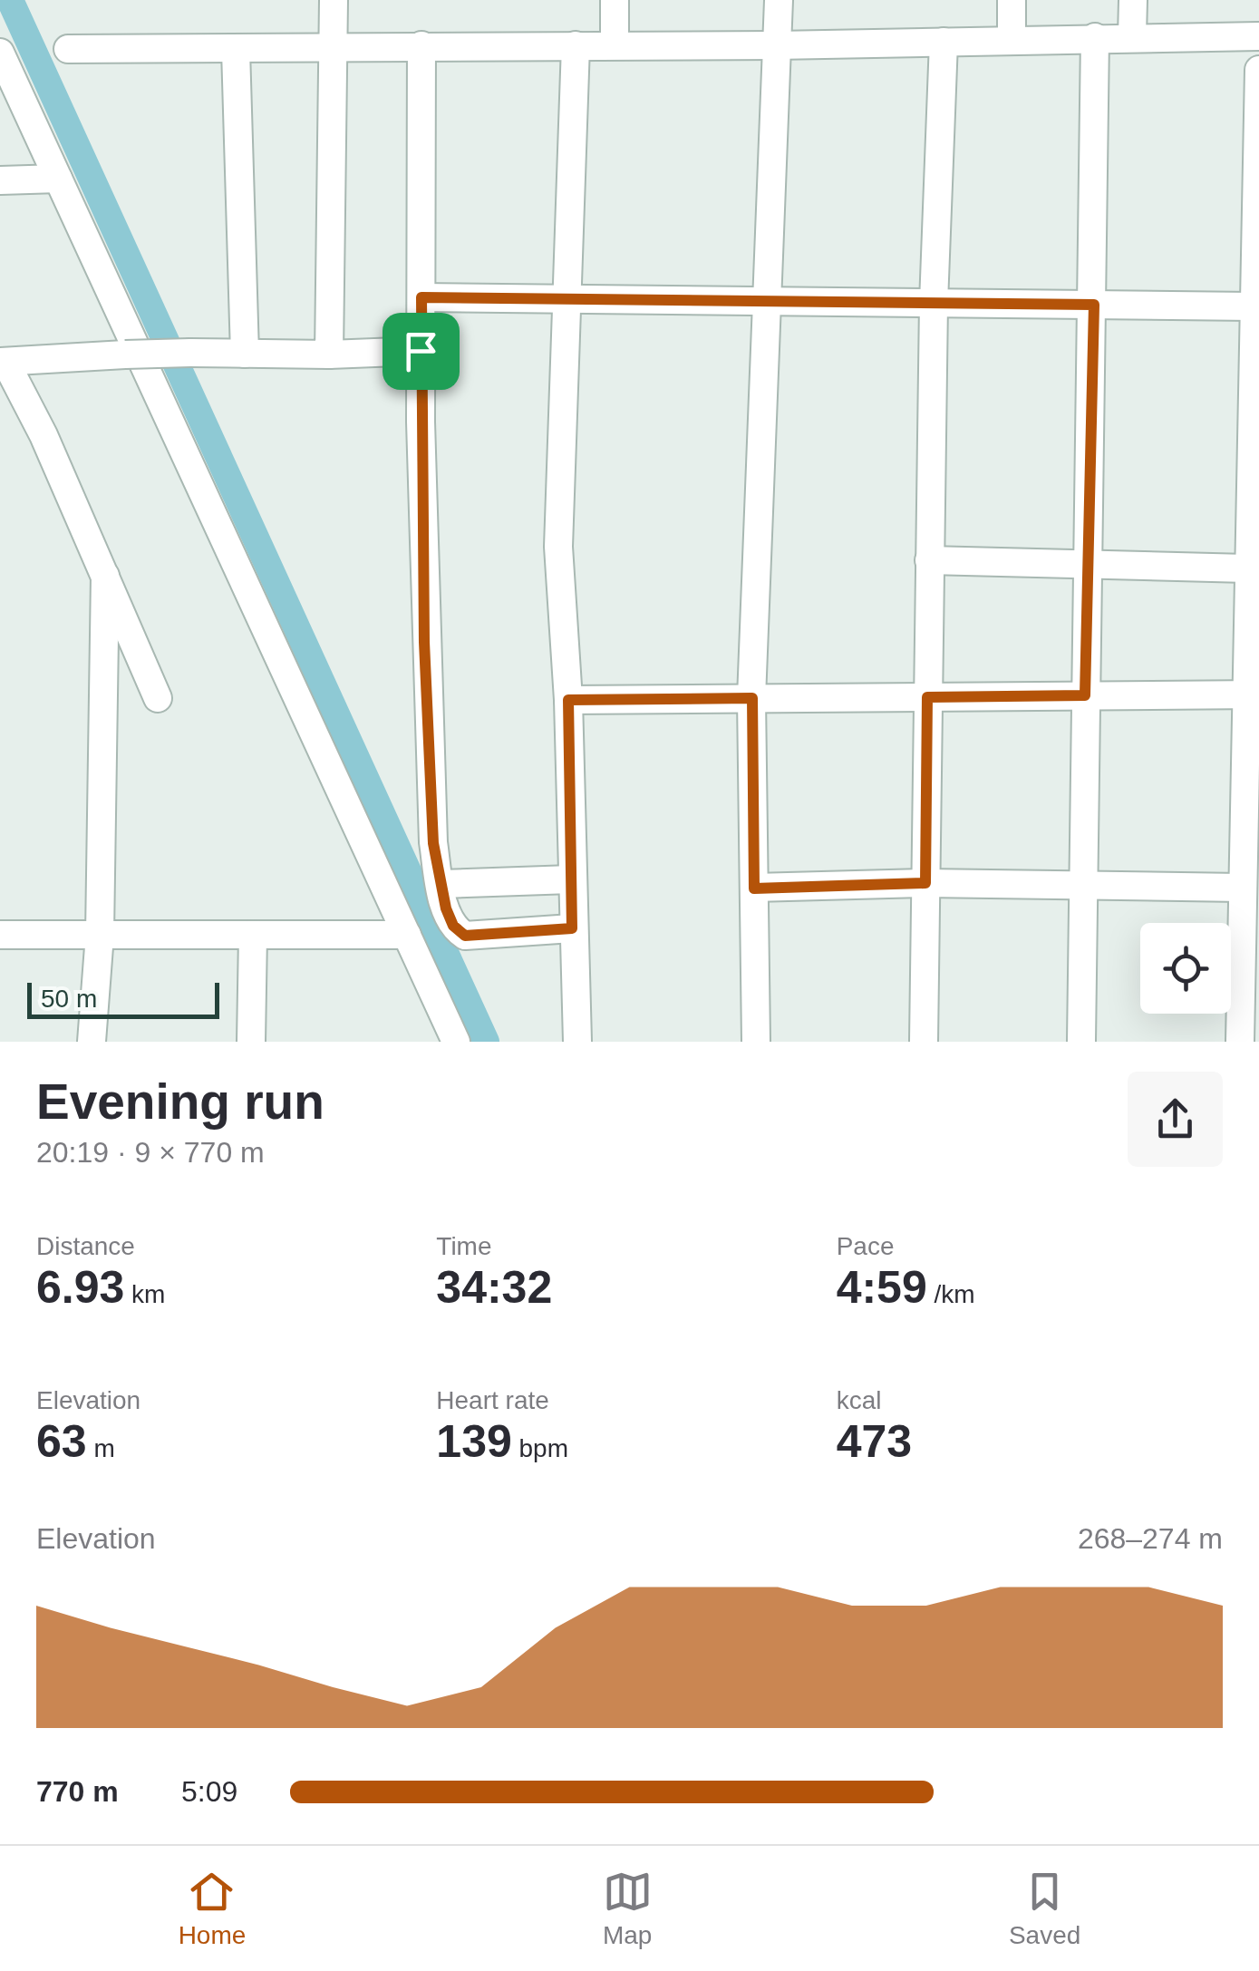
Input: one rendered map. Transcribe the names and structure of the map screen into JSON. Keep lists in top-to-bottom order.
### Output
{
  "scale_bar": "50 m",
  "page": {
    "scale": "50 m",
    "heading": ["Evening run", "20:19 · 9 × 770 m"],
    "stats": [
      ["Distance", "6.93 km"],
      ["Time", "34:32"],
      ["Pace", "4:59 /km"],
      ["Elevation", "63 m"],
      ["Heart rate", "139 bpm"],
      ["kcal", "473"]
    ],
    "chart": ["Elevation", "268–274 m"],
    "list": [
      {
        "name": "770 m",
        "note": "5:09"
      }
    ],
    "tabs": ["Home", "Map", "Saved"]
  }
}
